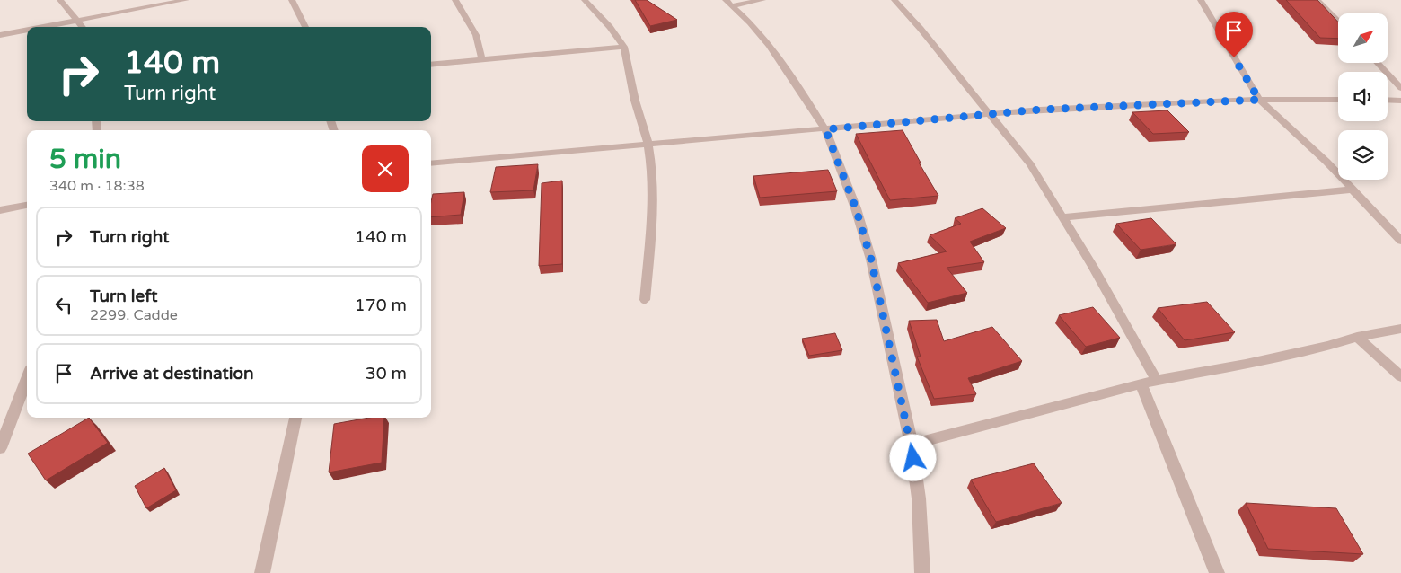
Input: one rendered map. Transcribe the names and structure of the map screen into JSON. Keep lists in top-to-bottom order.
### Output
{
  "north": "top right",
  "page": {
    "turn": ["140 m", "Turn right"],
    "heading": ["5 min", "340 m · 18:38"],
    "list": [
      {
        "name": "Turn right",
        "value": "140 m"
      },
      {
        "name": "Turn left",
        "note": "2299. Cadde",
        "value": "170 m"
      },
      {
        "name": "Arrive at destination",
        "value": "30 m"
      }
    ]
  }
}
